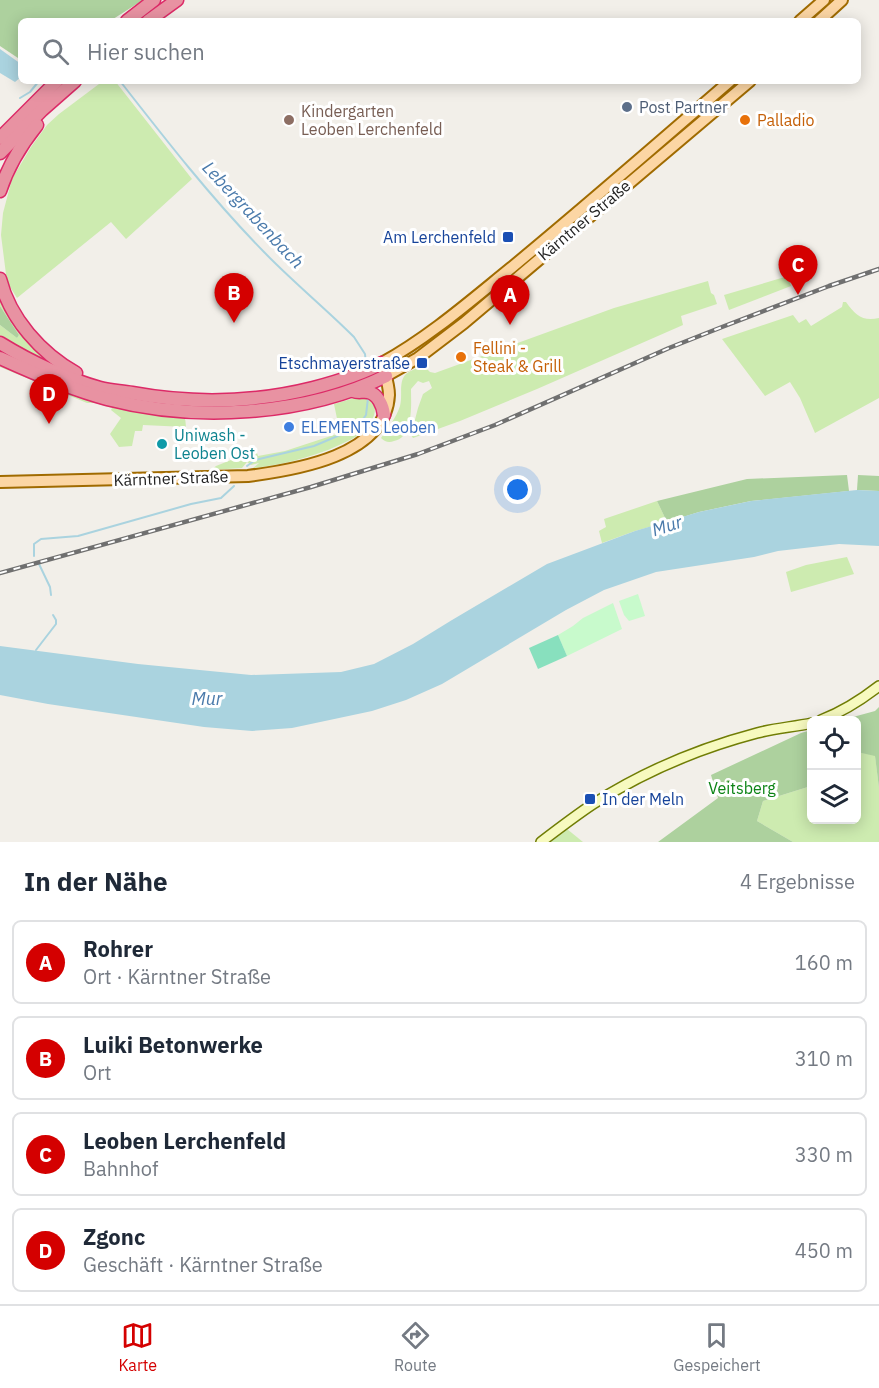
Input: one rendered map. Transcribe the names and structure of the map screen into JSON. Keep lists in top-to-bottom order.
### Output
{
  "streets": {
    "main road": ["Kärntner Straße"]
  },
  "water": ["Lebergrabenbach", "Mur"],
  "parks": ["Veitsberg"],
  "places": {
    "other": [
      "Post Partner",
      "Kindergarten Leoben Lerchenfeld",
      "Palladio",
      "Fellini - Steak & Grill",
      "ELEMENTS Leoben",
      "Uniwash - Leoben Ost"
    ],
    "transit": ["Am Lerchenfeld", "Etschmayerstraße", "In der Meln"]
  },
  "page": {
    "search": "Hier suchen",
    "pins": [
      "C",
      "B",
      "A",
      "D"
    ],
    "heading": ["In der Nähe", "4 Ergebnisse"],
    "list": [
      {
        "mark": "A",
        "name": "Rohrer",
        "note": "Ort · Kärntner Straße",
        "value": "160 m"
      },
      {
        "mark": "B",
        "name": "Luiki Betonwerke",
        "note": "Ort",
        "value": "310 m"
      },
      {
        "mark": "C",
        "name": "Leoben Lerchenfeld",
        "note": "Bahnhof",
        "value": "330 m"
      },
      {
        "mark": "D",
        "name": "Zgonc",
        "note": "Geschäft · Kärntner Straße",
        "value": "450 m"
      }
    ],
    "nav": ["Karte", "Route", "Gespeichert"]
  }
}
